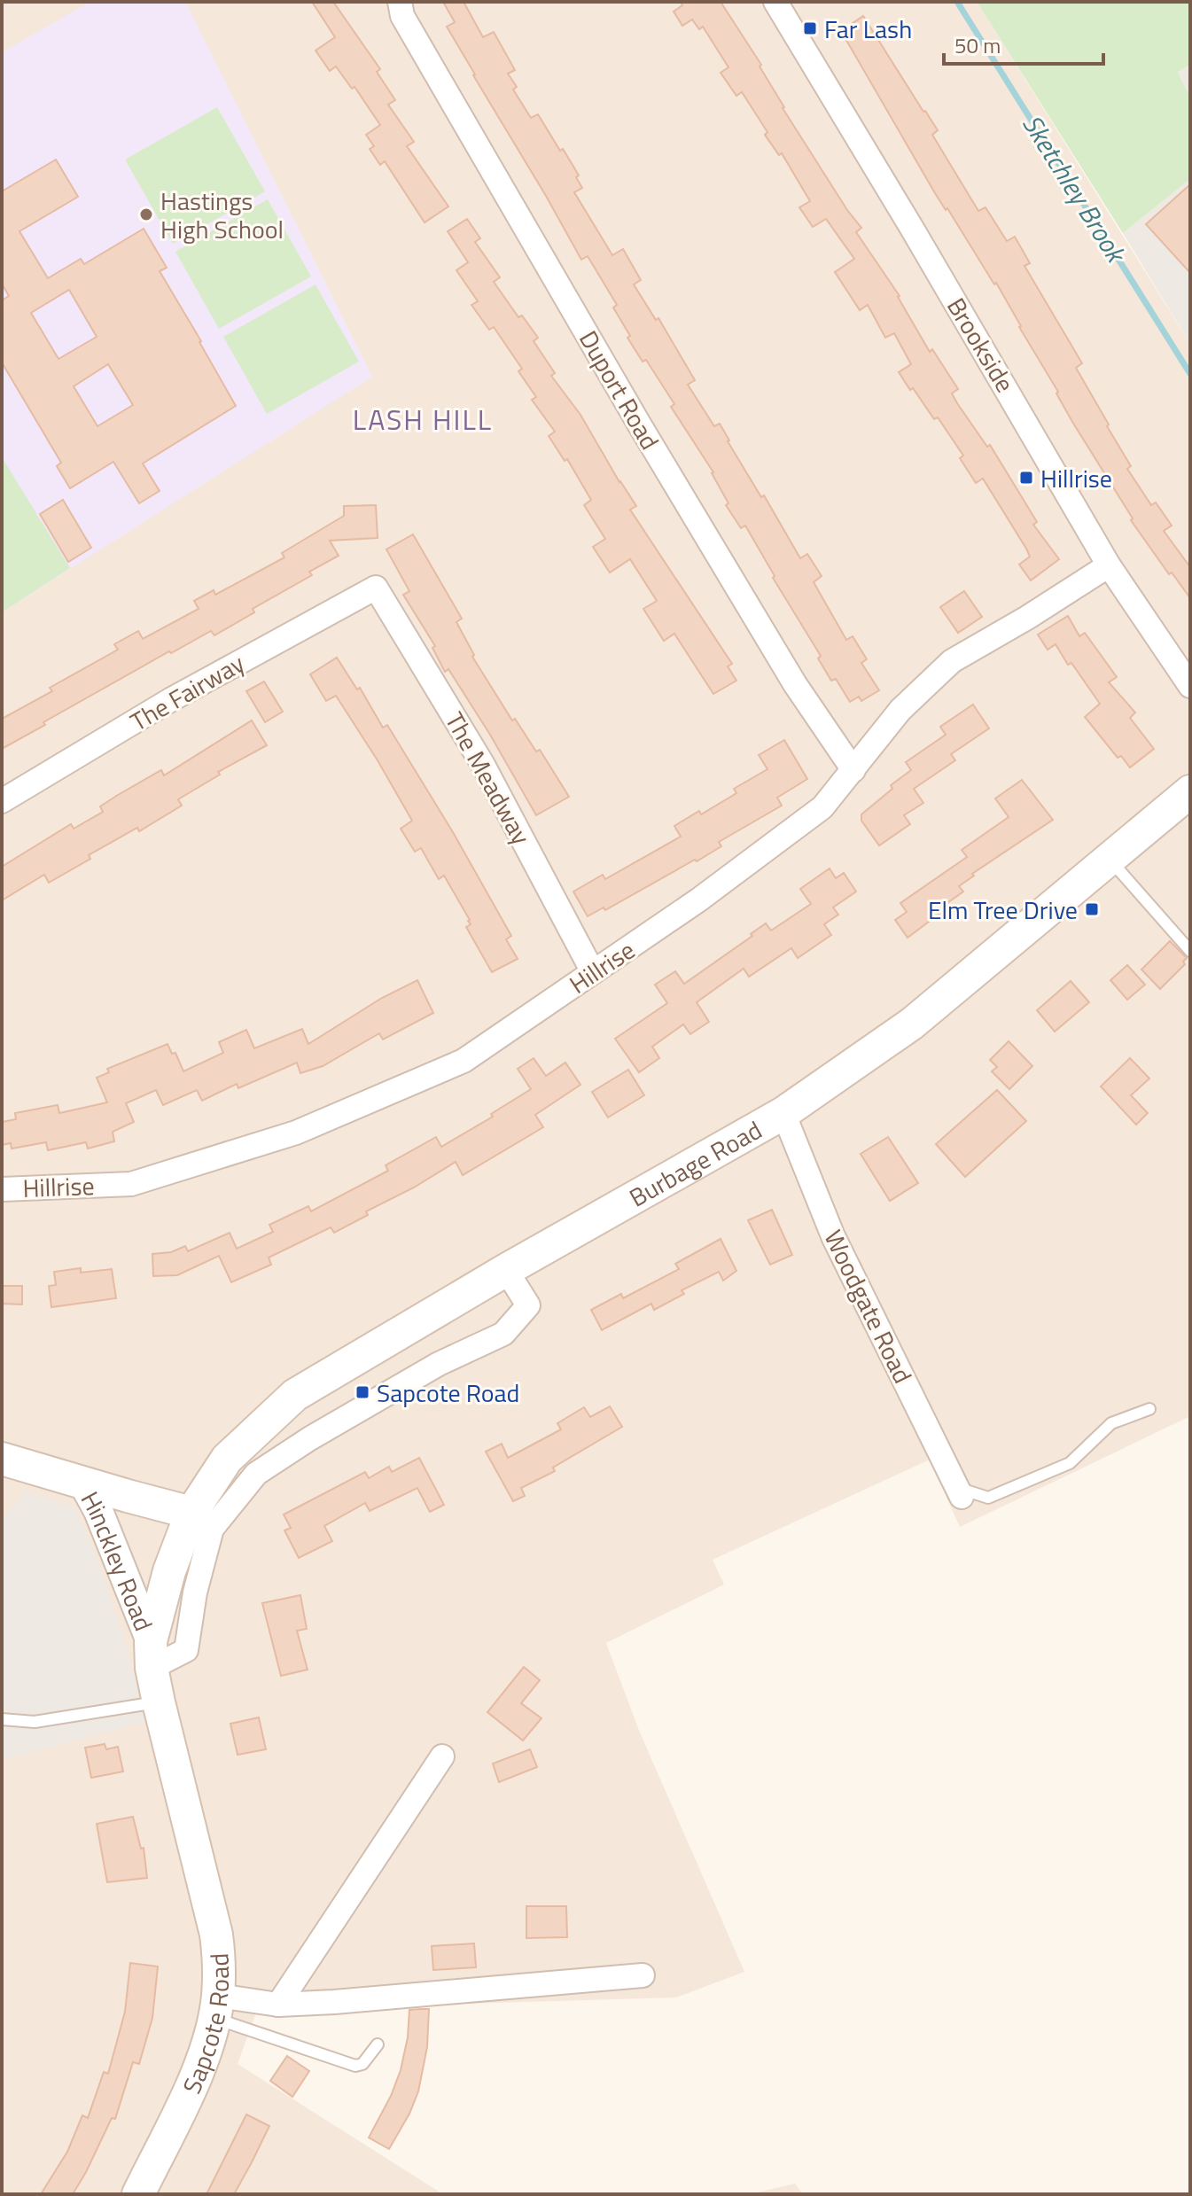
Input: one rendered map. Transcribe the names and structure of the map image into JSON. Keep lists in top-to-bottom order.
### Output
{
  "streets": {
    "main road": ["Burbage Road", "Hinckley Road", "Sapcote Road"],
    "street": [
      "Brookside",
      "Duport Road",
      "The Fairway",
      "The Meadway",
      "Hillrise",
      "Woodgate Road"
    ]
  },
  "crossings": [
    ["Brookside", "Hillrise"],
    ["Duport Road", "Hillrise"],
    ["The Fairway", "The Meadway"],
    ["The Meadway", "Hillrise"],
    ["Burbage Road", "Woodgate Road"],
    ["Burbage Road", "Hinckley Road"],
    ["Burbage Road", "Sapcote Road"],
    ["Hinckley Road", "Sapcote Road"]
  ],
  "districts": ["LASH HILL"],
  "water": ["Sketchley Brook"],
  "places": {
    "transit": [
      "Far Lash",
      "Hillrise",
      "Elm Tree Drive",
      "Sapcote Road"
    ],
    "other": ["Hastings High School"]
  },
  "scale_bar": "50 m"
}
